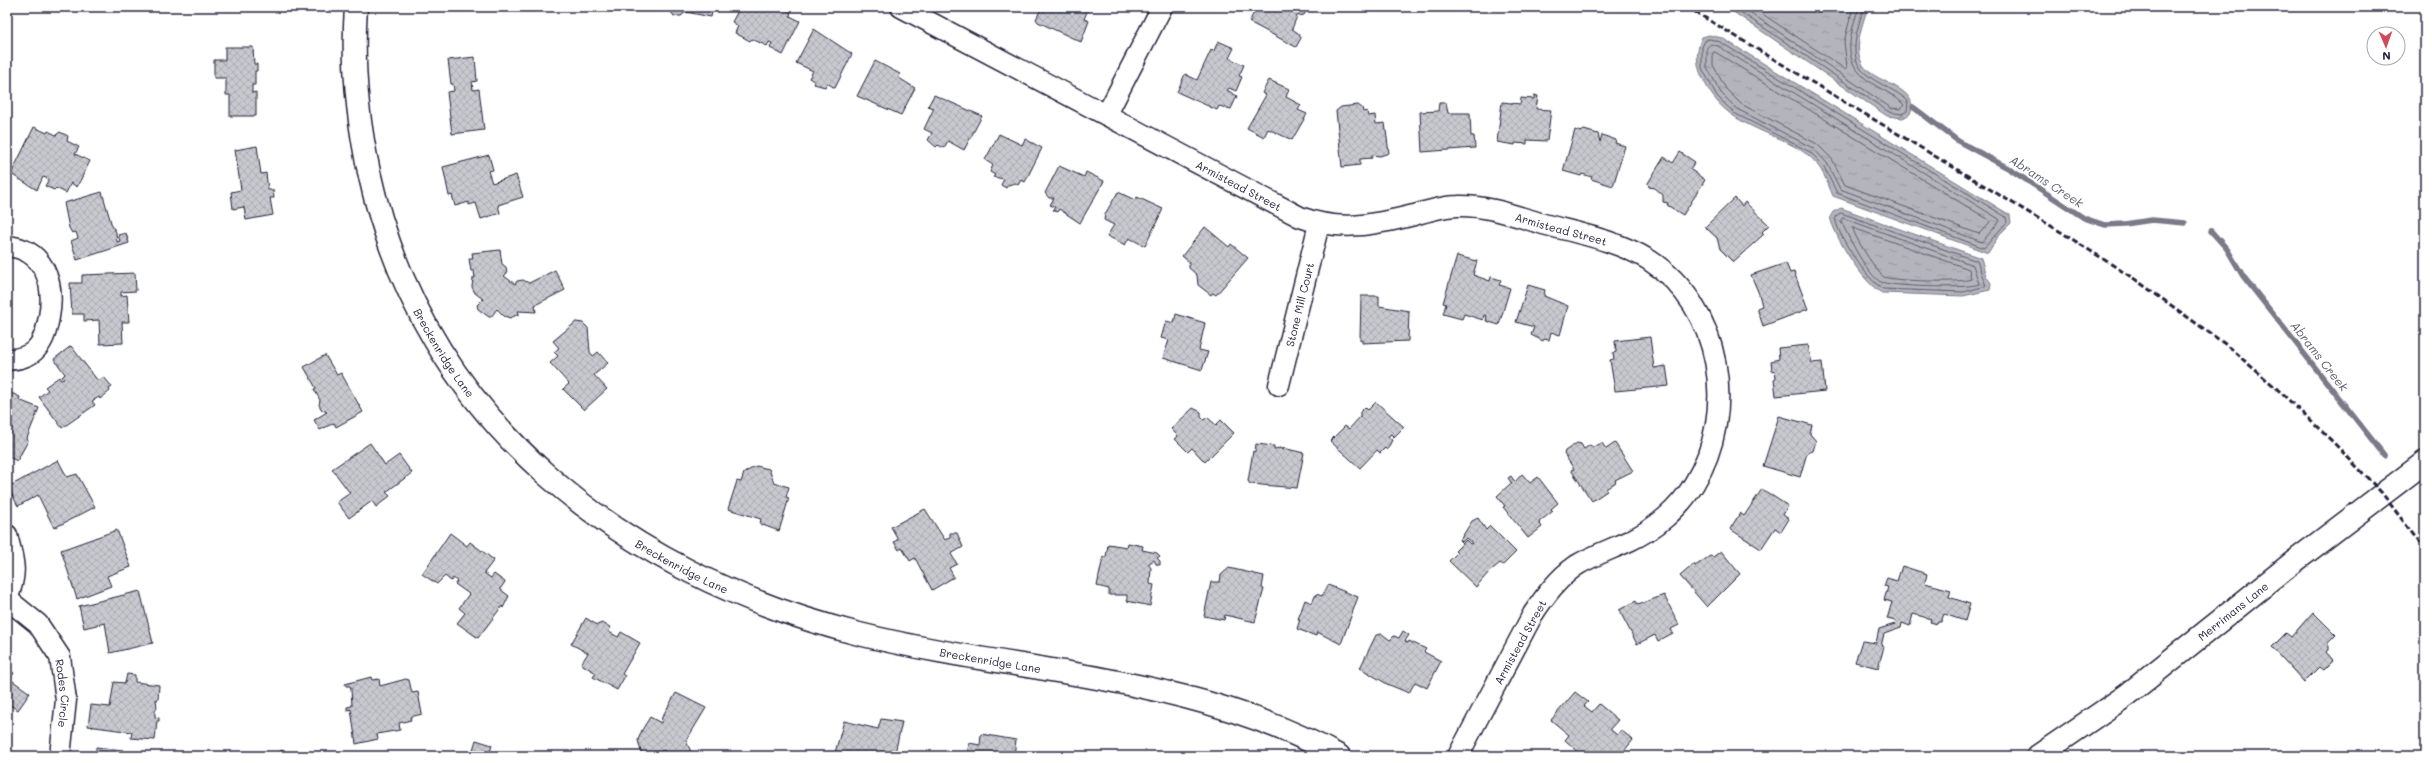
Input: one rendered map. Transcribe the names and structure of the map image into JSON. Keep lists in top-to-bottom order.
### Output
{
  "streets": {
    "street": [
      "Armistead Street",
      "Stone Mill Court",
      "Breckenridge Lane",
      "Merrimans Lane",
      "Rodes Circle"
    ]
  },
  "crossings": [
    ["Armistead Street", "Stone Mill Court"]
  ],
  "water": ["Abrams Creek"],
  "north": "bottom"
}
